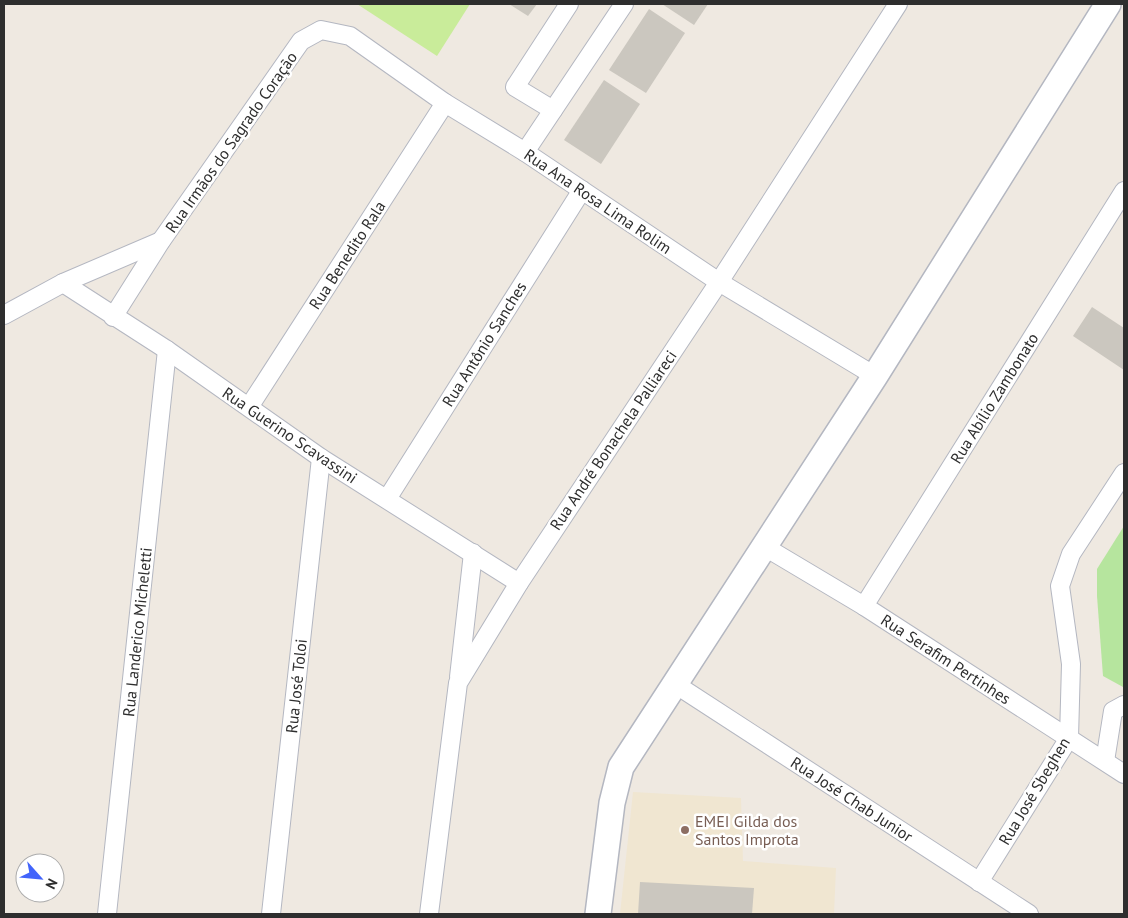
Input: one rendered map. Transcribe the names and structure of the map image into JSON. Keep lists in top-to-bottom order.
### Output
{
  "streets": {
    "street": [
      "Rua Irmãos do Sagrado Coração",
      "Rua Ana Rosa Lima Rolim",
      "Rua Benedito Rala",
      "Rua Antônio Sanches",
      "Rua Abílio Zambonato",
      "Rua Guerino Scavassini",
      "Rua André Bonachela Palliareci",
      "Rua Landerico Micheletti",
      "Rua Serafim Pertinhes",
      "Rua José Toloi",
      "Rua José Sbeghen",
      "Rua José Chab Junior"
    ]
  },
  "crossings": [
    ["Rua Irmãos do Sagrado Coração", "Rua Ana Rosa Lima Rolim"],
    ["Rua Irmãos do Sagrado Coração", "Rua Guerino Scavassini"],
    ["Rua Ana Rosa Lima Rolim", "Rua Benedito Rala"],
    ["Rua Ana Rosa Lima Rolim", "Rua Antônio Sanches"],
    ["Rua Ana Rosa Lima Rolim", "Rua André Bonachela Palliareci"],
    ["Rua Benedito Rala", "Rua Guerino Scavassini"],
    ["Rua Antônio Sanches", "Rua Guerino Scavassini"],
    ["Rua Abílio Zambonato", "Rua Serafim Pertinhes"],
    ["Rua Guerino Scavassini", "Rua André Bonachela Palliareci"],
    ["Rua Guerino Scavassini", "Rua Landerico Micheletti"],
    ["Rua Guerino Scavassini", "Rua José Toloi"],
    ["Rua Serafim Pertinhes", "Rua José Sbeghen"],
    ["Rua José Sbeghen", "Rua José Chab Junior"]
  ],
  "places": ["EMEI Gilda dos Santos Improta"],
  "north": "bottom right"
}
